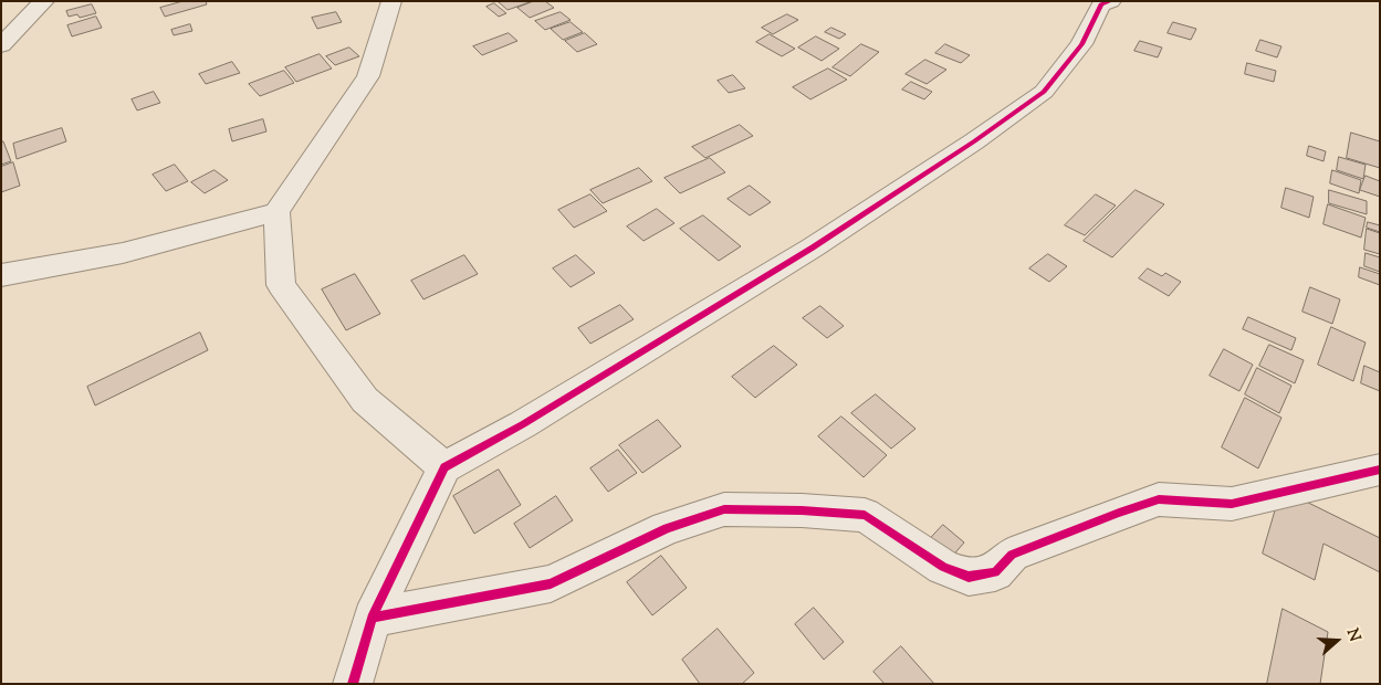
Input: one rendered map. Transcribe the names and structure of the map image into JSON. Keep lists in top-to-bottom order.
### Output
{
  "north": "right"
}
